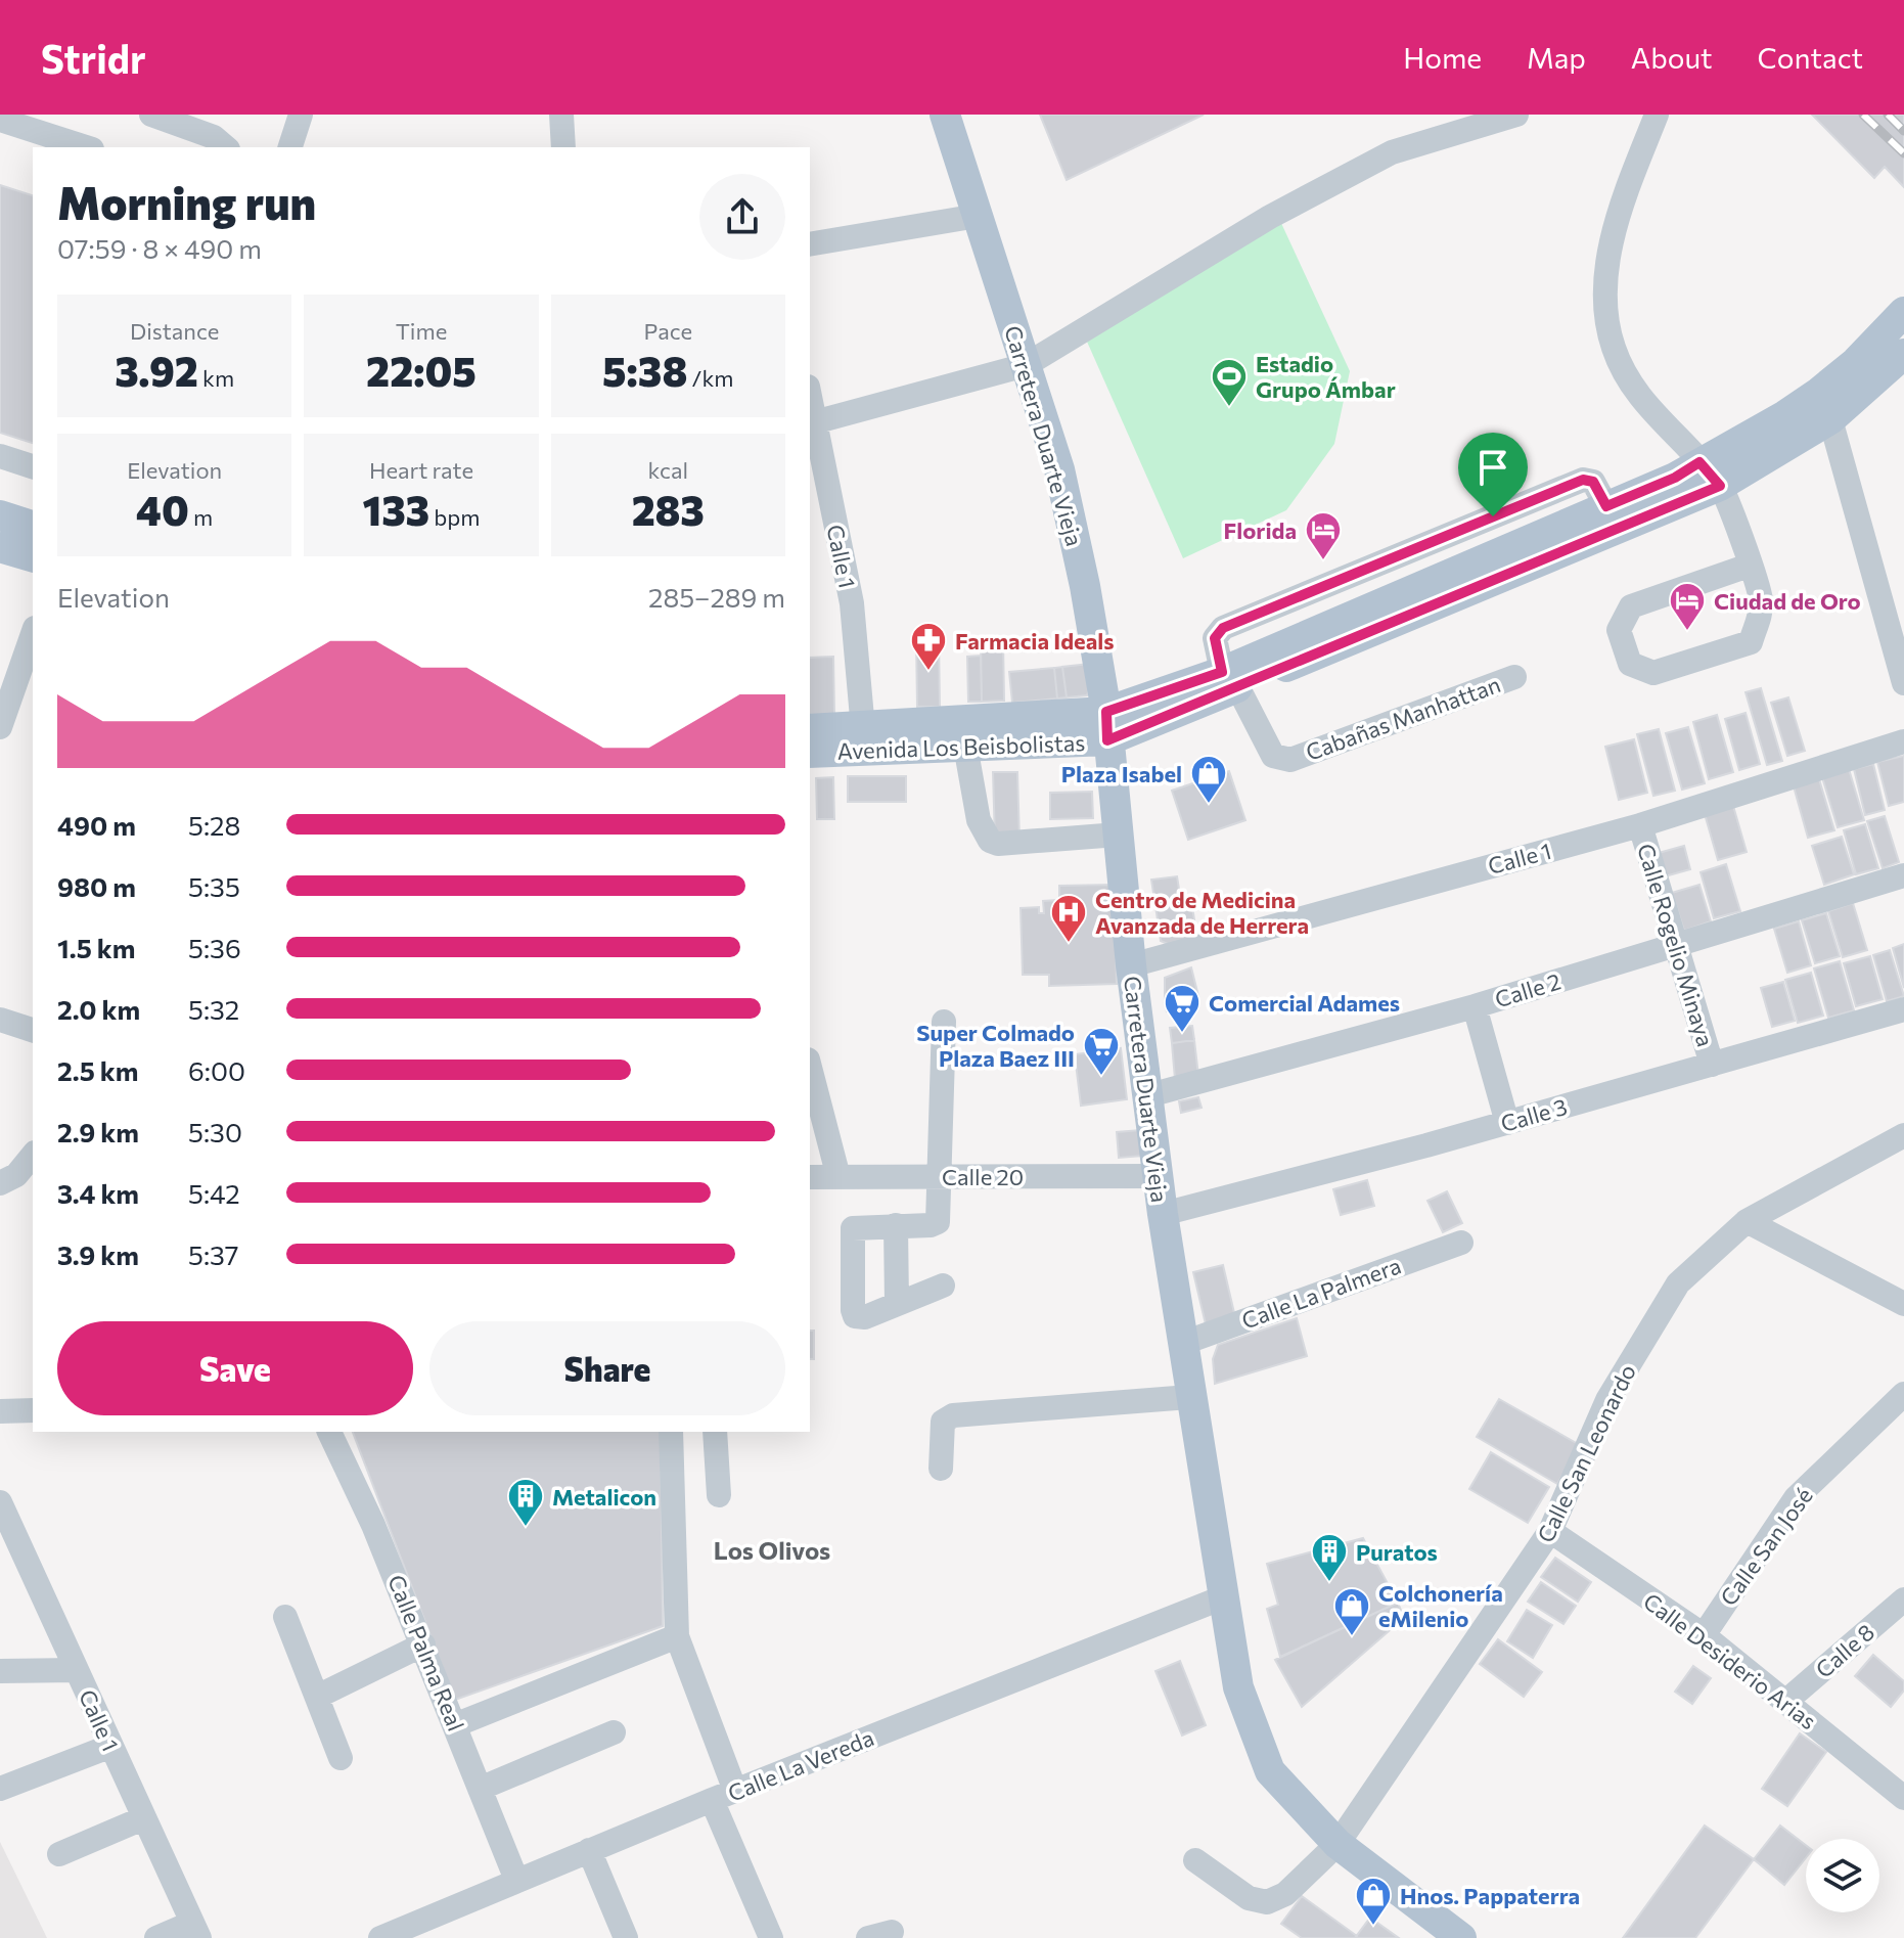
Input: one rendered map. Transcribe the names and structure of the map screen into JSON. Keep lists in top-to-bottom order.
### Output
{
  "streets": {
    "main road": ["Carretera Duarte Vieja", "Avenida Los Beisbolistas"],
    "street": [
      "Calle 1",
      "Cabañas Manhattan",
      "Calle Rogelio Minaya",
      "Calle 2",
      "Calle 3",
      "Calle 20",
      "Calle La Palmera",
      "Calle San Leonardo",
      "Calle San José",
      "Calle 8",
      "Calle Palma Real",
      "Calle Desiderio Arias",
      "Calle La Vereda"
    ]
  },
  "crossings": [
    ["Carretera Duarte Vieja", "Calle 1"],
    ["Carretera Duarte Vieja", "Avenida Los Beisbolistas"],
    ["Carretera Duarte Vieja", "Calle 2"],
    ["Carretera Duarte Vieja", "Calle 3"],
    ["Carretera Duarte Vieja", "Calle 20"],
    ["Carretera Duarte Vieja", "Calle La Palmera"],
    ["Carretera Duarte Vieja", "Calle San Leonardo"],
    ["Carretera Duarte Vieja", "Calle La Vereda"],
    ["Calle 1", "Avenida Los Beisbolistas"],
    ["Calle 1", "Calle Rogelio Minaya"],
    ["Cabañas Manhattan", "Avenida Los Beisbolistas"],
    ["Calle Rogelio Minaya", "Calle 2"],
    ["Calle Rogelio Minaya", "Calle 3"],
    ["Calle San Leonardo", "Calle Desiderio Arias"],
    ["Calle San José", "Calle Desiderio Arias"],
    ["Calle 8", "Calle Desiderio Arias"],
    ["Calle Palma Real", "Calle La Vereda"]
  ],
  "districts": ["Los Olivos"],
  "places": {
    "sports": ["Estadio Grupo Ámbar"],
    "hotel": ["Florida", "Ciudad de Oro"],
    "pharmacy": ["Farmacia Ideals"],
    "shop": ["Plaza Isabel", "Colchonería eMilenio", "Hnos. Pappaterra"],
    "hospital": ["Centro de Medicina Avanzada de Herrera"],
    "supermarket": ["Comercial Adames", "Super Colmado Plaza Baez III"],
    "building": ["Metalicon", "Puratos"]
  },
  "page": {
    "header": "Stridr",
    "nav": [
      "Home",
      "Map",
      "About",
      "Contact"
    ],
    "heading": ["Morning run", "07:59 · 8 × 490 m"],
    "stats": [
      ["Distance", "3.92 km"],
      ["Time", "22:05"],
      ["Pace", "5:38 /km"],
      ["Elevation", "40 m"],
      ["Heart rate", "133 bpm"],
      ["kcal", "283"]
    ],
    "chart": ["Elevation", "285–289 m"],
    "list": [
      {
        "name": "490 m",
        "note": "5:28"
      },
      {
        "name": "980 m",
        "note": "5:35"
      },
      {
        "name": "1.5 km",
        "note": "5:36"
      },
      {
        "name": "2.0 km",
        "note": "5:32"
      },
      {
        "name": "2.5 km",
        "note": "6:00"
      },
      {
        "name": "2.9 km",
        "note": "5:30"
      },
      {
        "name": "3.4 km",
        "note": "5:42"
      },
      {
        "name": "3.9 km",
        "note": "5:37"
      }
    ],
    "buttons": ["Save", "Share"]
  }
}
